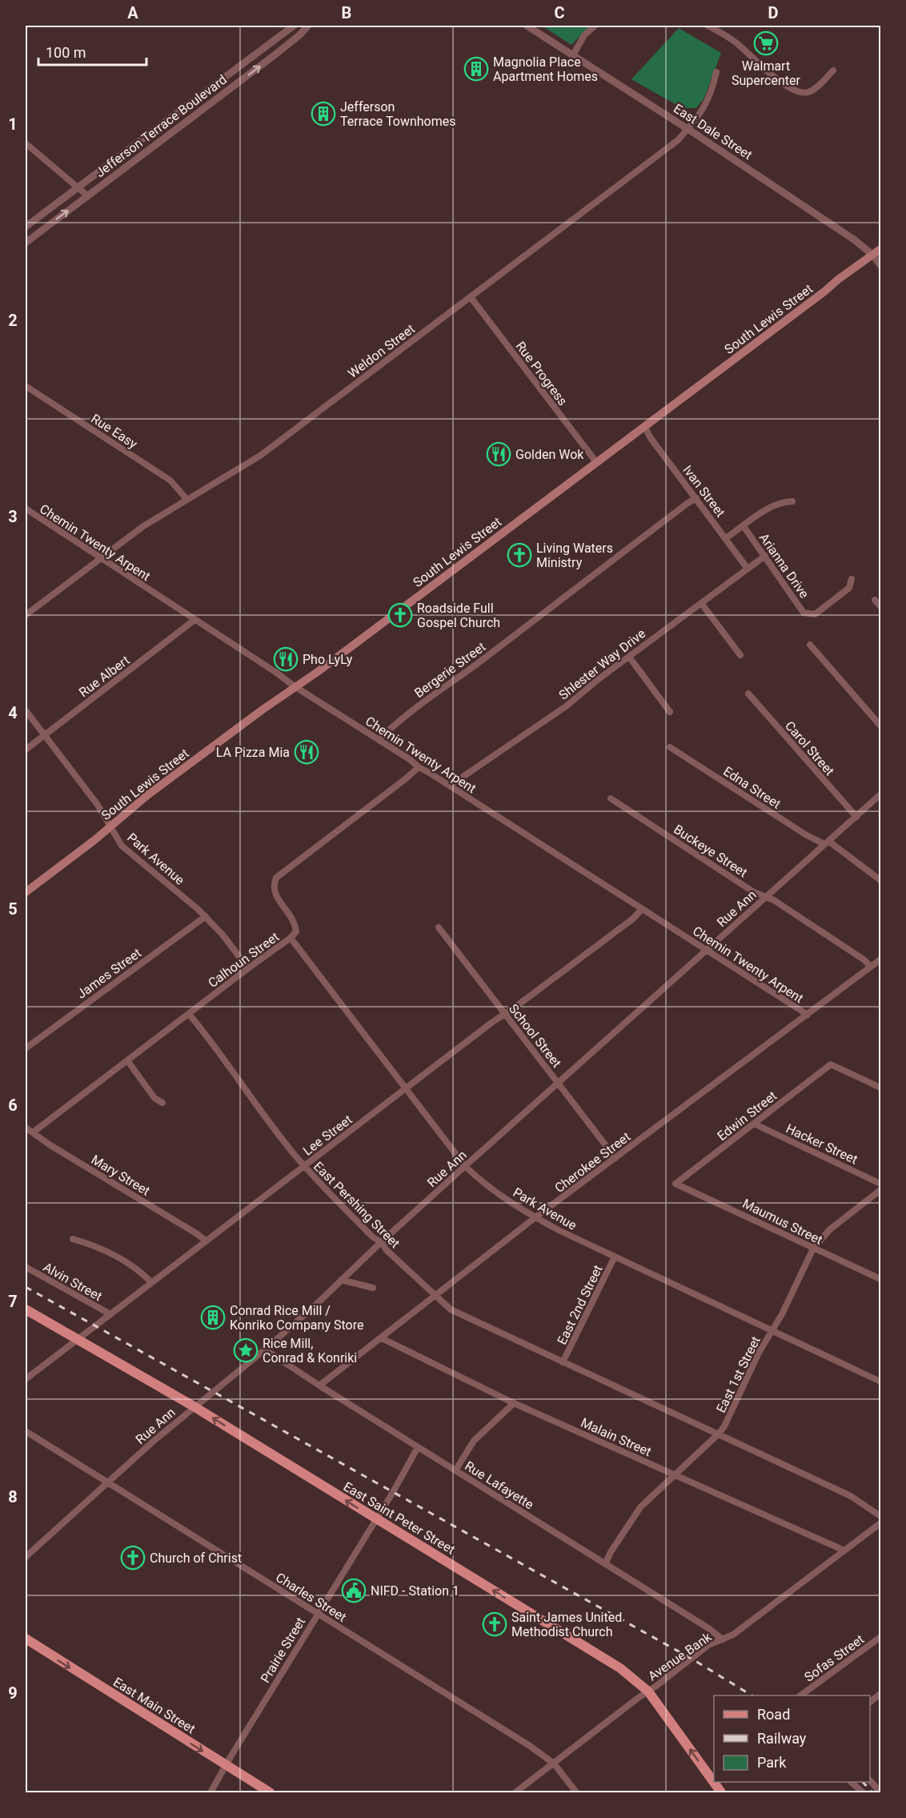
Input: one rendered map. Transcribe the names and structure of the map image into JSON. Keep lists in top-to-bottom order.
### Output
{
  "streets": {
    "main road": ["South Lewis Street", "East Saint Peter Street", "East Main Street"],
    "street": [
      "Jefferson Terrace Boulevard",
      "East Dale Street",
      "Weldon Street",
      "Rue Progress",
      "Rue Easy",
      "Ivan Street",
      "Chemin Twenty Arpent",
      "Arianna Drive",
      "Shlester Way Drive",
      "Bergerie Street",
      "Rue Albert",
      "Carol Street",
      "Edna Street",
      "Buckeye Street",
      "Park Avenue",
      "Rue Ann",
      "Calhoun Street",
      "James Street",
      "School Street",
      "Edwin Street",
      "Lee Street",
      "Hacker Street",
      "Cherokee Street",
      "Mary Street",
      "East Pershing Street",
      "Maumus Street",
      "Alvin Street",
      "East 2nd Street",
      "East 1st Street",
      "Malain Street",
      "Rue Lafayette",
      "Charles Street",
      "Prairie Street",
      "Avenue Bank",
      "Sofas Street"
    ]
  },
  "crossings": [
    ["East Dale Street", "South Lewis Street"],
    ["East Dale Street", "Weldon Street"],
    ["South Lewis Street", "Rue Progress"],
    ["South Lewis Street", "Ivan Street"],
    ["South Lewis Street", "Chemin Twenty Arpent"],
    ["South Lewis Street", "Park Avenue"],
    ["Weldon Street", "Rue Progress"],
    ["Weldon Street", "Rue Easy"],
    ["Weldon Street", "Chemin Twenty Arpent"],
    ["Ivan Street", "Shlester Way Drive"],
    ["Ivan Street", "Bergerie Street"],
    ["Chemin Twenty Arpent", "Shlester Way Drive"],
    ["Chemin Twenty Arpent", "Bergerie Street"],
    ["Chemin Twenty Arpent", "Rue Albert"],
    ["Chemin Twenty Arpent", "Rue Ann"],
    ["Chemin Twenty Arpent", "Calhoun Street"],
    ["Chemin Twenty Arpent", "Lee Street"],
    ["Chemin Twenty Arpent", "Cherokee Street"],
    ["Arianna Drive", "Shlester Way Drive"],
    ["Rue Albert", "Park Avenue"],
    ["Carol Street", "Rue Ann"],
    ["Edna Street", "Rue Ann"],
    ["Buckeye Street", "Rue Ann"],
    ["Buckeye Street", "Cherokee Street"],
    ["Park Avenue", "Rue Ann"],
    ["Park Avenue", "Calhoun Street"],
    ["Park Avenue", "James Street"],
    ["Park Avenue", "Lee Street"],
    ["Park Avenue", "Cherokee Street"],
    ["Park Avenue", "East 2nd Street"],
    ["Park Avenue", "East 1st Street"],
    ["Rue Ann", "School Street"],
    ["Rue Ann", "East Pershing Street"],
    ["Rue Ann", "Rue Lafayette"],
    ["Rue Ann", "East Saint Peter Street"],
    ["Rue Ann", "Charles Street"],
    ["Calhoun Street", "Mary Street"],
    ["Calhoun Street", "East Pershing Street"],
    ["School Street", "Lee Street"],
    ["School Street", "Cherokee Street"],
    ["Edwin Street", "Hacker Street"],
    ["Edwin Street", "Maumus Street"],
    ["Lee Street", "Mary Street"],
    ["Lee Street", "East Pershing Street"],
    ["Lee Street", "Alvin Street"],
    ["Lee Street", "East Saint Peter Street"],
    ["Cherokee Street", "East Pershing Street"],
    ["Cherokee Street", "Malain Street"],
    ["Cherokee Street", "Rue Lafayette"],
    ["East Pershing Street", "East 2nd Street"],
    ["East Pershing Street", "East 1st Street"],
    ["Maumus Street", "East 1st Street"],
    ["East 1st Street", "Malain Street"],
    ["East 1st Street", "Rue Lafayette"],
    ["Malain Street", "Avenue Bank"],
    ["Rue Lafayette", "Prairie Street"],
    ["Rue Lafayette", "Avenue Bank"],
    ["East Saint Peter Street", "Prairie Street"],
    ["East Saint Peter Street", "Avenue Bank"],
    ["Charles Street", "Prairie Street"],
    ["Charles Street", "Avenue Bank"],
    ["Prairie Street", "East Main Street"]
  ],
  "one_way": ["East Saint Peter Street", "East Main Street"],
  "places": {
    "supermarket": ["Walmart Supercenter"],
    "building": ["Magnolia Place Apartment Homes", "Jefferson Terrace Townhomes", "Conrad Rice Mill / Konriko Company Store"],
    "restaurant": ["Golden Wok", "Pho LyLy", "LA Pizza Mia"],
    "church": [
      "Living Waters Ministry",
      "Roadside Full Gospel Church",
      "Church of Christ",
      "Saint James United Methodist Church"
    ],
    "place": ["Rice Mill, Conrad & Konriki"],
    "public building": ["NIFD - Station 1"]
  },
  "legend": ["Road", "Railway", "Park"],
  "scale_bar": "100 m",
  "grid": {
    "columns": [
      "A",
      "B",
      "C",
      "D"
    ],
    "rows": [
      "1",
      "2",
      "3",
      "4",
      "5",
      "6",
      "7",
      "8",
      "9"
    ]
  }
}
